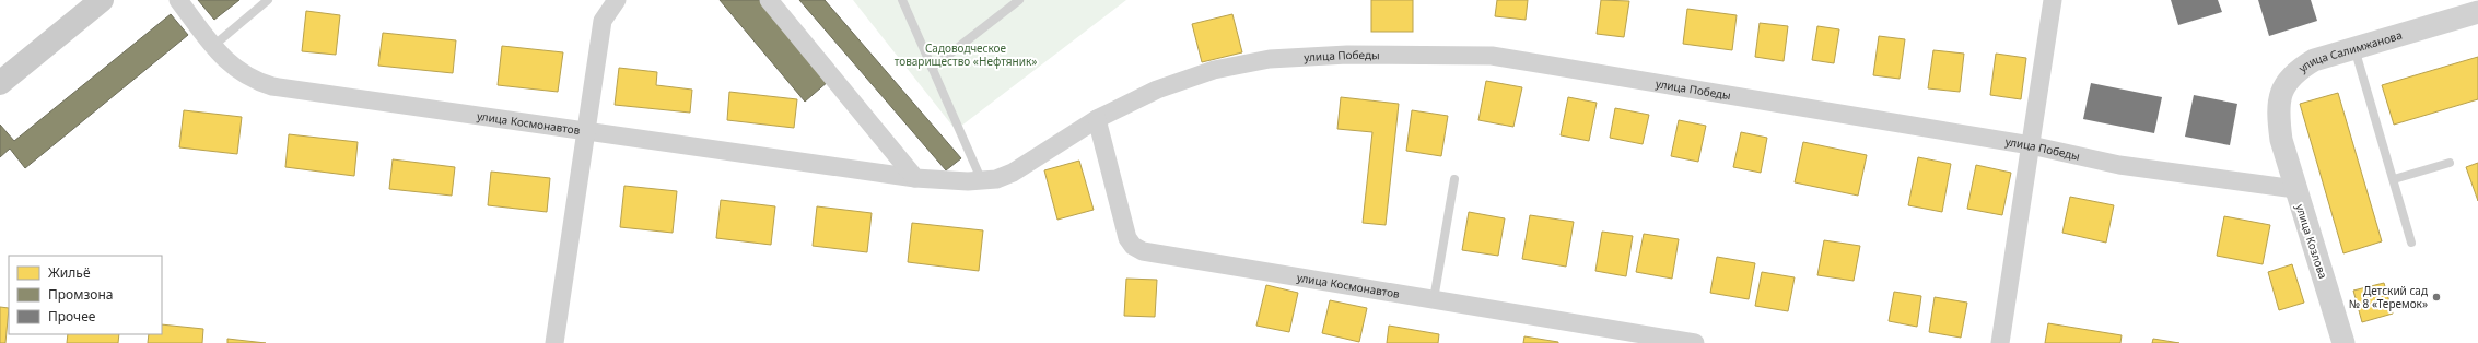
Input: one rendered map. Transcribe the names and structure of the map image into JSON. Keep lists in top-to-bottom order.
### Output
{
  "streets": {
    "street": [
      "улица Салимжанова",
      "улица Победы",
      "улица Космонавтов",
      "улица Козлова"
    ]
  },
  "crossings": [
    ["улица Салимжанова", "улица Козлова"],
    ["улица Победы", "улица Космонавтов"],
    ["улица Победы", "улица Козлова"]
  ],
  "parks": ["Садоводческое товарищество «Нефтяник»"],
  "places": ["Детский сад № 8 «Теремок»"],
  "legend": ["Жильё", "Промзона", "Прочее"]
}
